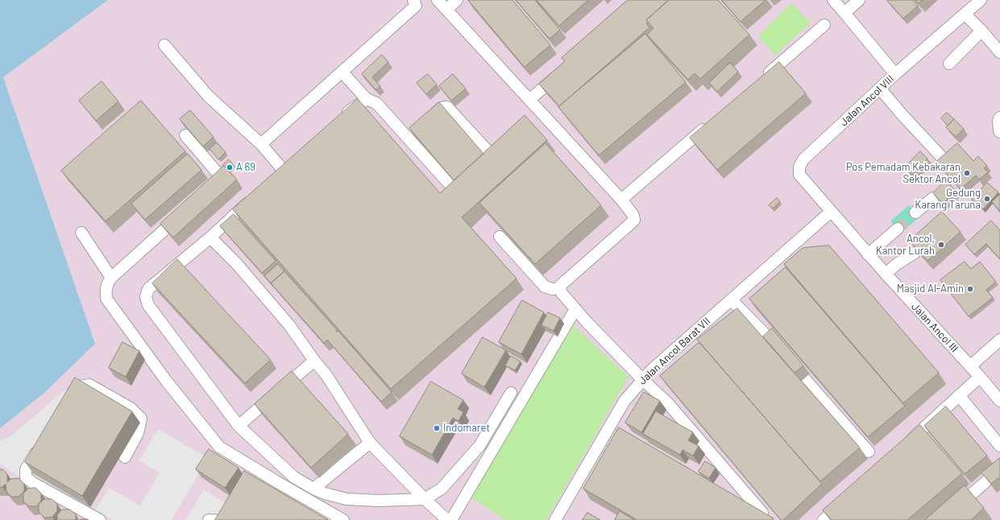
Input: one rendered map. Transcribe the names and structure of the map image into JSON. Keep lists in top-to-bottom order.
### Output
{
  "streets": {
    "street": ["Jalan Ancol VIII", "Jalan Ancol III", "Jalan Ancol Barat VII"]
  },
  "crossings": [
    ["Jalan Ancol VIII", "Jalan Ancol III"],
    ["Jalan Ancol VIII", "Jalan Ancol Barat VII"],
    ["Jalan Ancol III", "Jalan Ancol Barat VII"]
  ],
  "places": [
    "A 69",
    "Pos Pemadam Kebakaran Sektor Ancol",
    "Gedung Karang Taruna",
    "Ancol, Kantor Lurah",
    "Masjid Al-Amin",
    "Indomaret"
  ]
}
